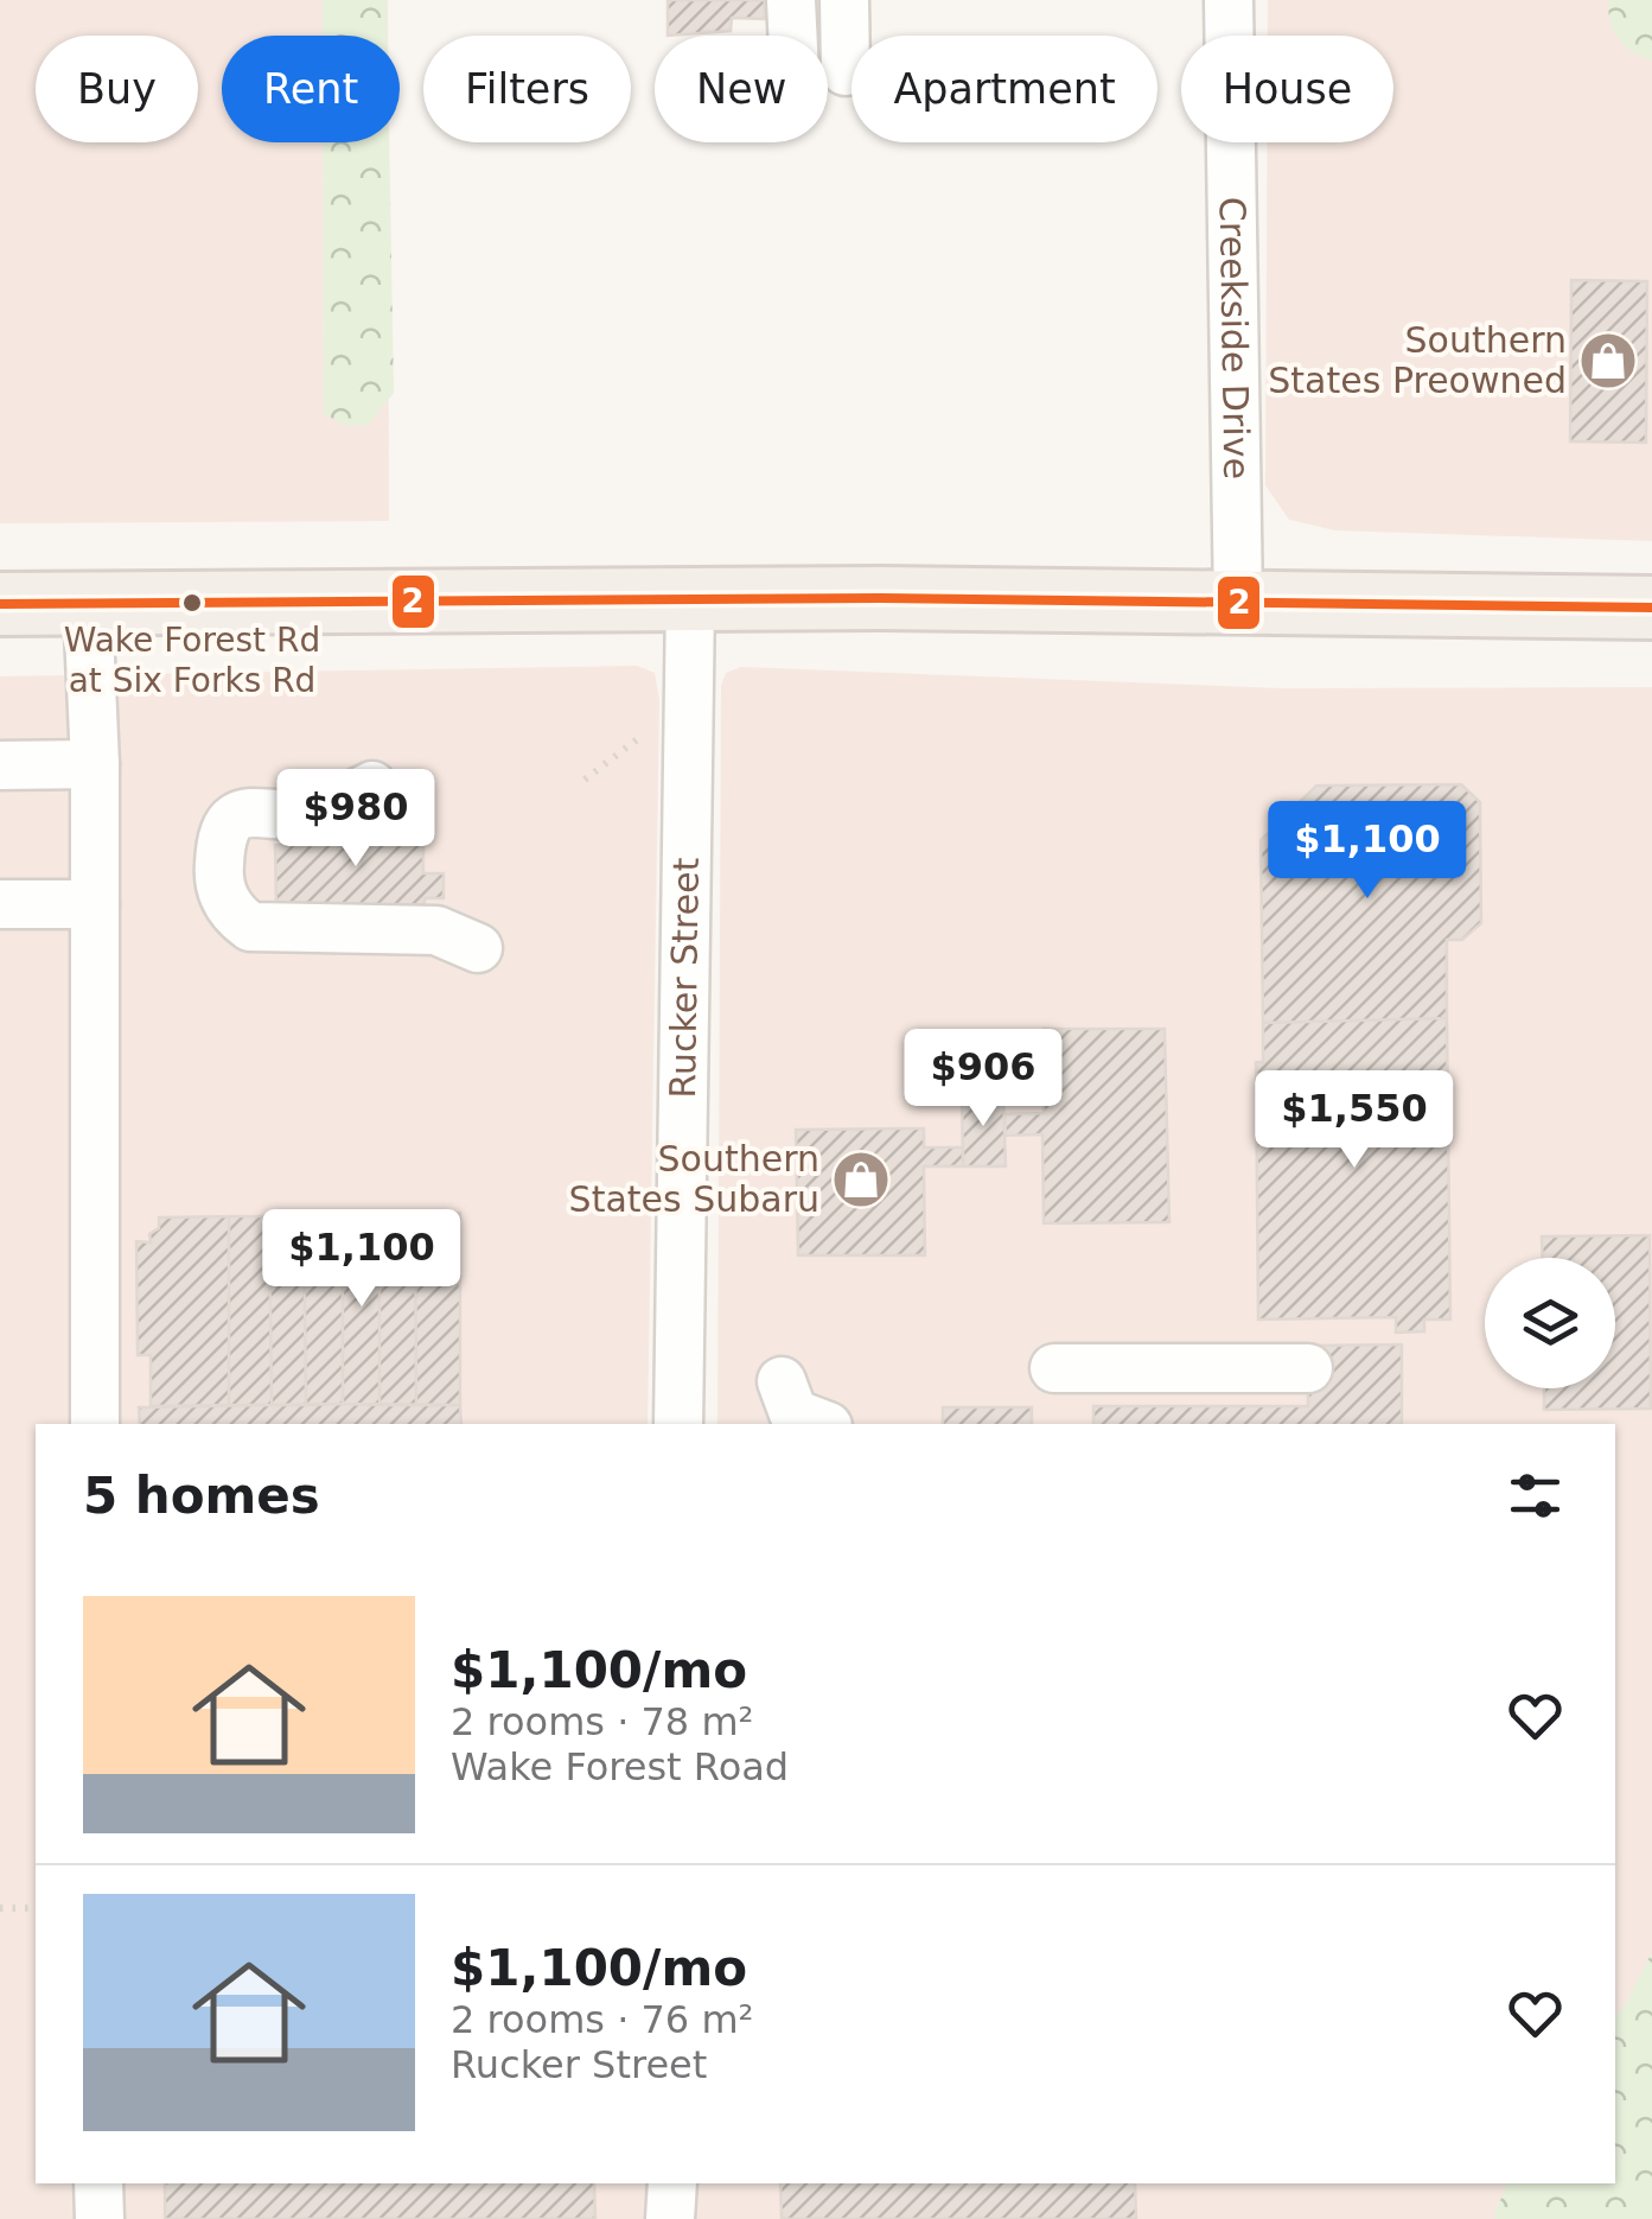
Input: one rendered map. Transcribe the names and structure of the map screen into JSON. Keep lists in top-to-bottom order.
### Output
{
  "streets": {
    "street": ["Creekside Drive", "Rucker Street"]
  },
  "places": {
    "shop": ["Southern States Preowned", "Southern States Subaru"],
    "other": ["Wake Forest Rd at Six Forks Rd"]
  },
  "lines": ["transit line 2"],
  "page": {
    "chip": [
      "Buy",
      "Rent",
      "Filters",
      "New",
      "Apartment",
      "House"
    ],
    "price": [
      "$980",
      "$1,100",
      "$906",
      "$1,550",
      "$1,100"
    ],
    "heading": "5 homes",
    "list": [
      {
        "name": "$1,100/mo",
        "note": "2 rooms · 78 m² · Wake Forest Road"
      },
      {
        "name": "$1,100/mo",
        "note": "2 rooms · 76 m² · Rucker Street"
      }
    ]
  }
}
